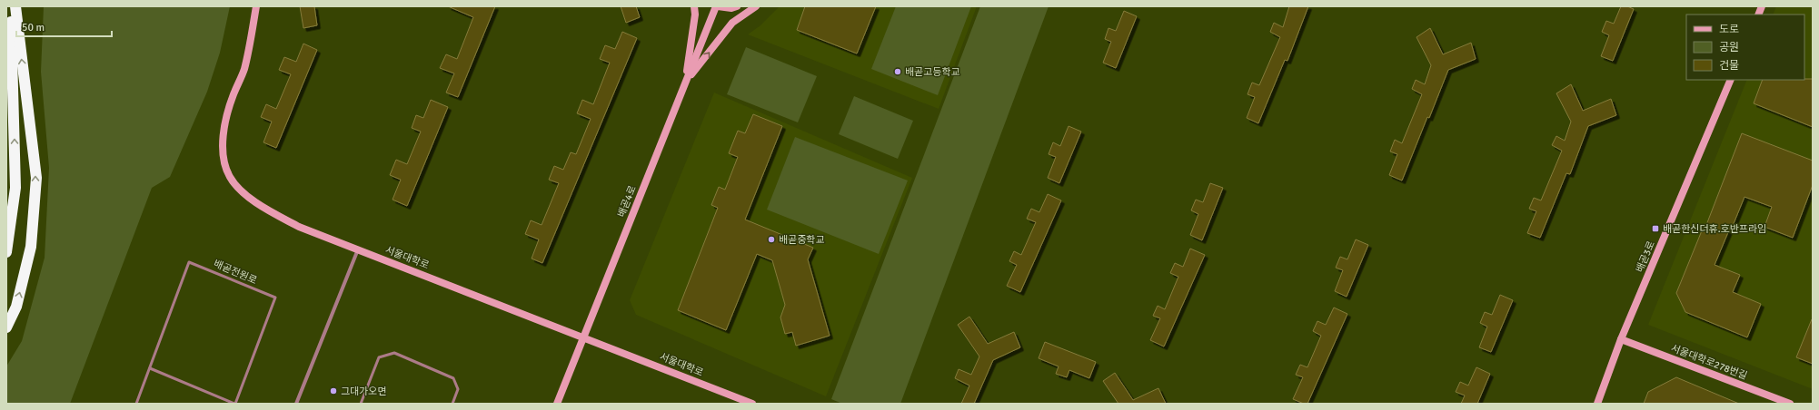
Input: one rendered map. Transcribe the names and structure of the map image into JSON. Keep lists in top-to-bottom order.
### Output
{
  "streets": {
    "main road": [
      "배곧4로",
      "배곧3로",
      "서울대학로",
      "서울대학로278번길"
    ],
    "lane": ["배곧전원로"]
  },
  "crossings": [
    ["배곧4로", "서울대학로"],
    ["배곧3로", "서울대학로278번길"]
  ],
  "places": {
    "other": ["배곧고등학교", "배곧중학교", "그대가오면"],
    "transit": ["배곧한신더휴.호반프라임"]
  },
  "legend": ["도로", "공원", "건물"],
  "scale_bar": "50 m"
}
